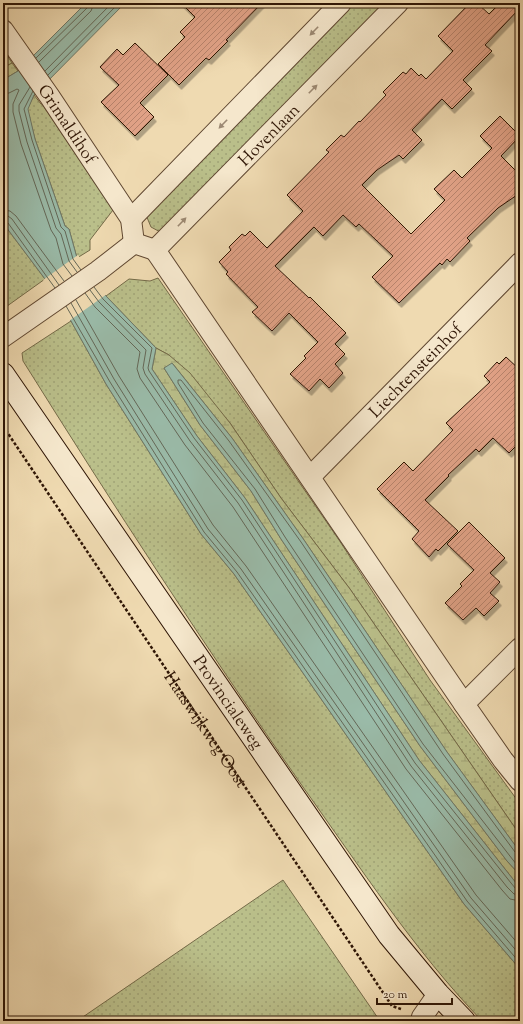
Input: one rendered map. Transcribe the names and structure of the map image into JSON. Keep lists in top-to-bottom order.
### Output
{
  "streets": {
    "main road": ["Provincialeweg"],
    "street": ["Grimaldihof", "Hovenlaan", "Liechtensteinhof"],
    "path": ["Haaswijkweg Oost"]
  },
  "scale_bar": "20 m"
}
